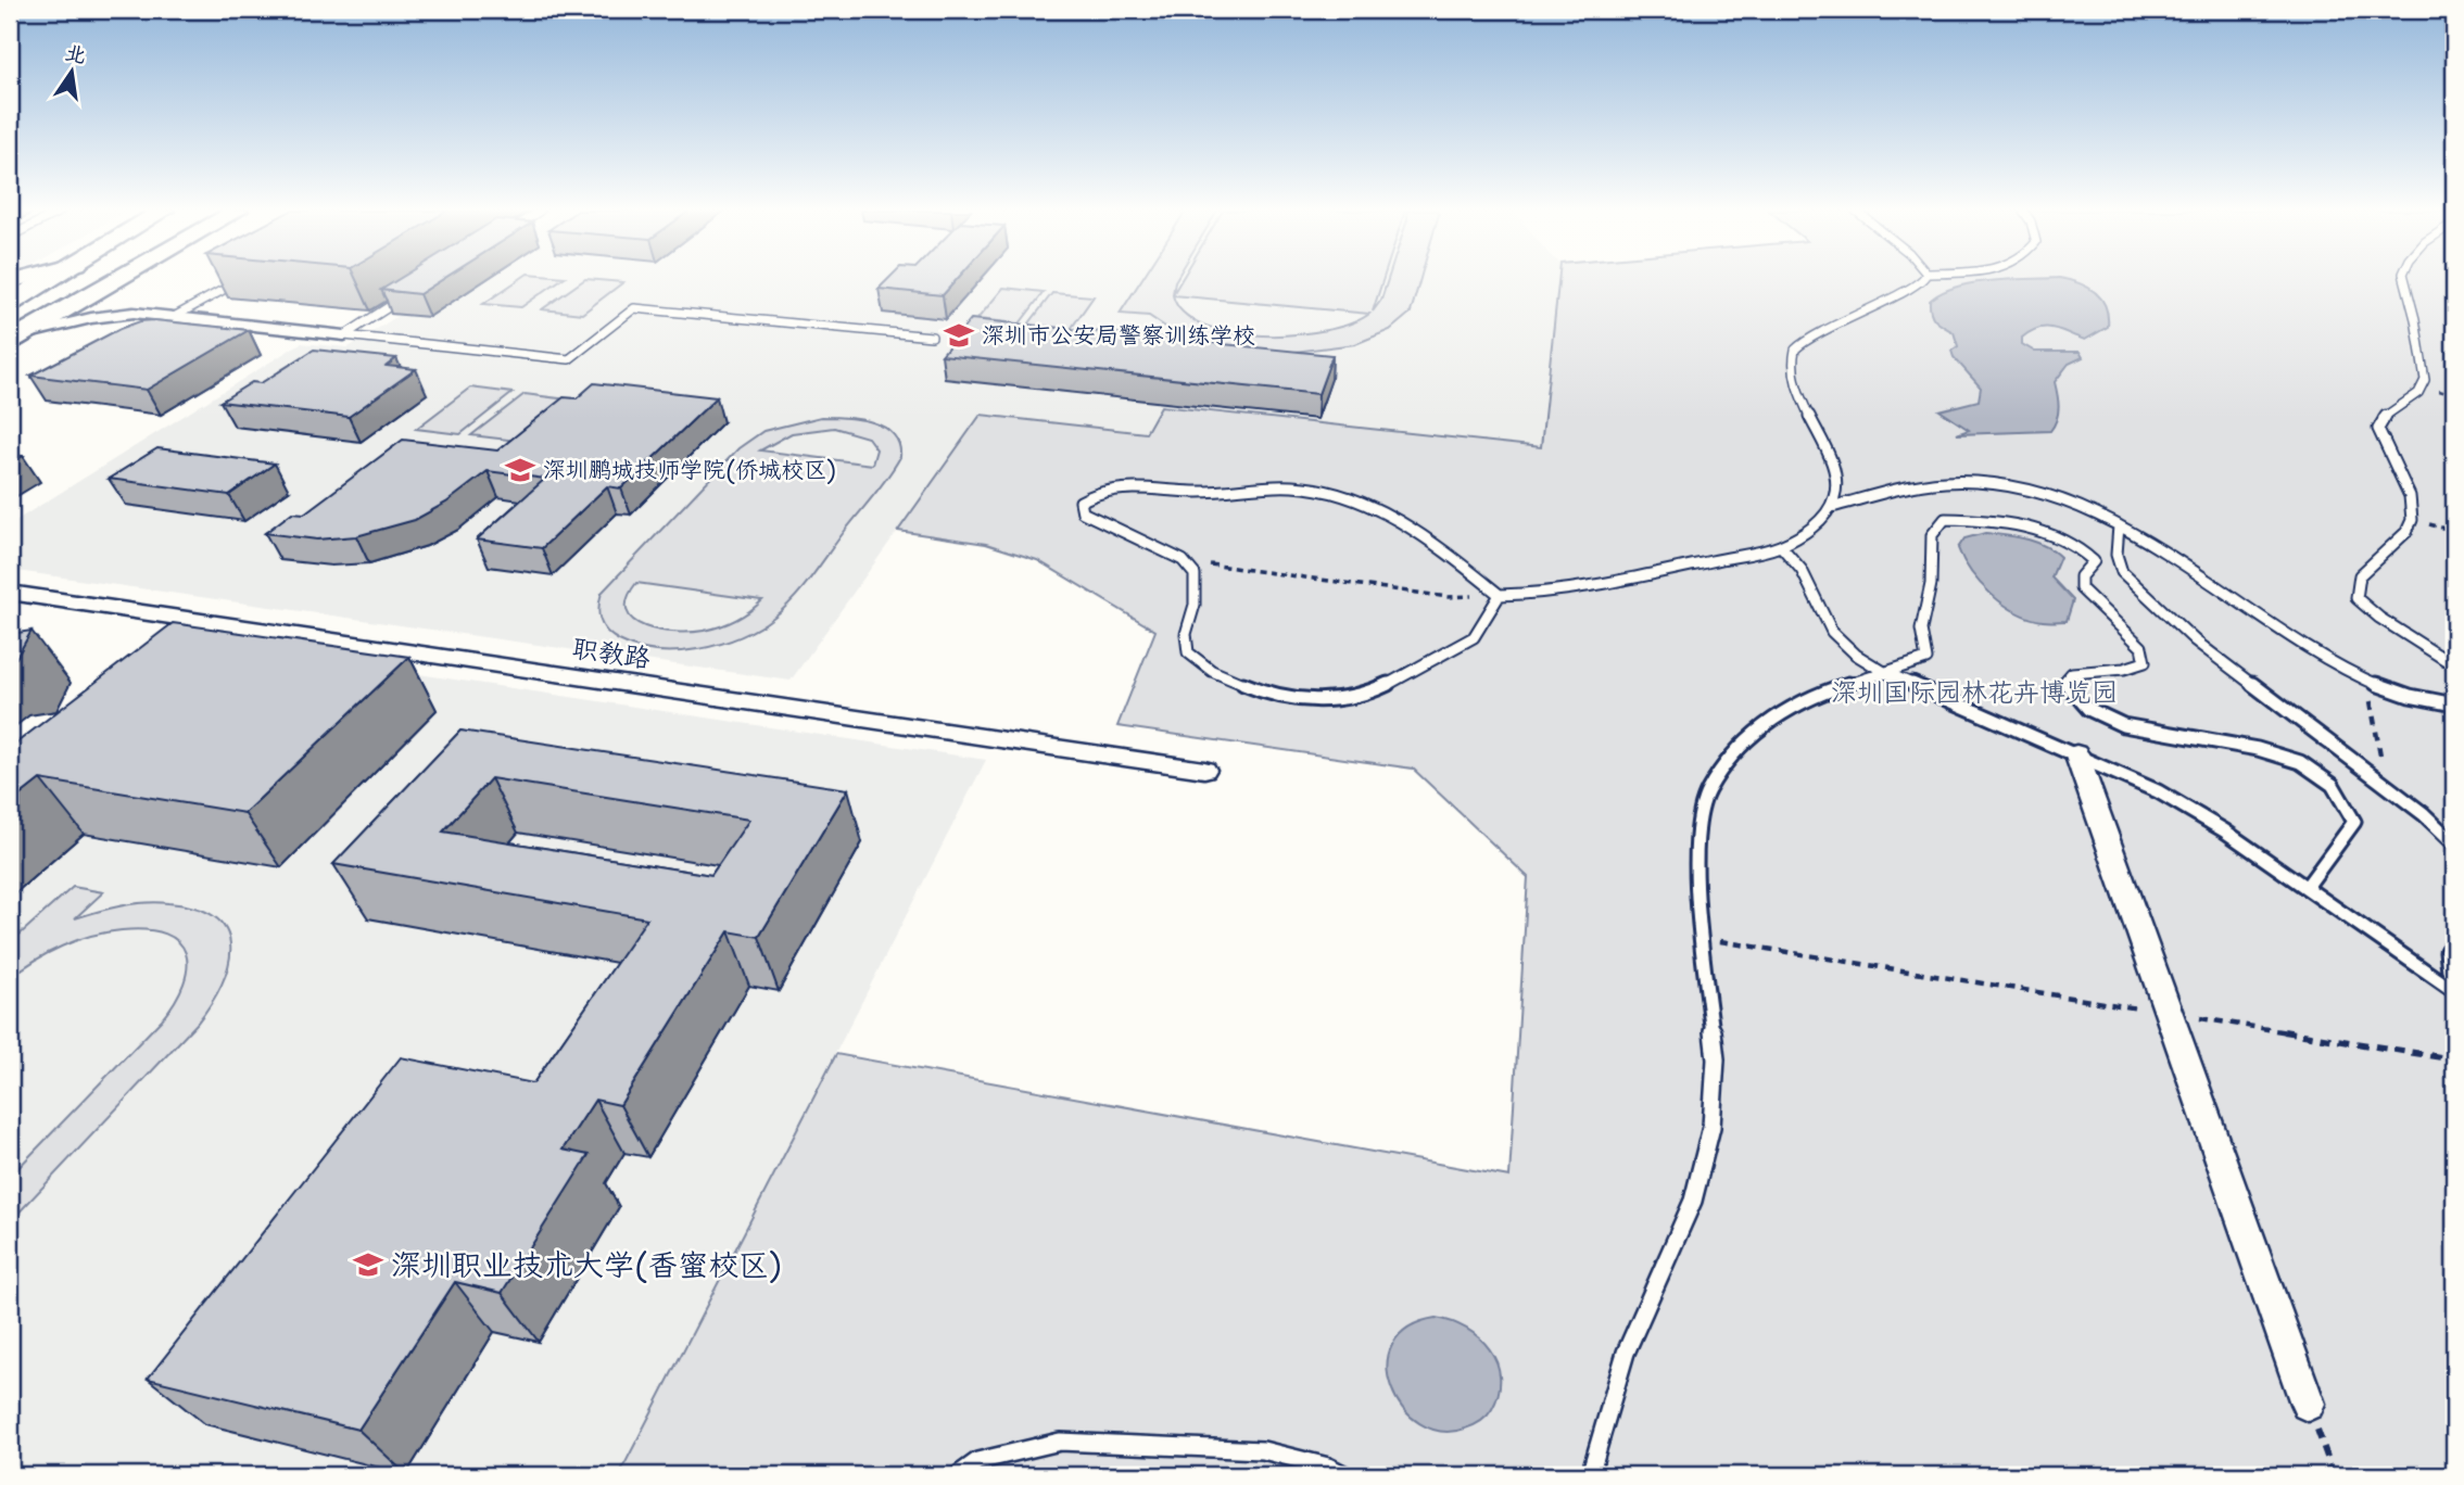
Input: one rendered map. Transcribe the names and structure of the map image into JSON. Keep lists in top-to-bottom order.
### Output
{
  "streets": {
    "street": ["职教路"]
  },
  "parks": ["深圳国际园林花卉博览园"],
  "places": {
    "school or university": ["深圳市公安局警察训练学校", "深圳鹏城技师学院(侨城校区)", "深圳职业技术大学(香蜜校区)"]
  },
  "north": "top"
}
